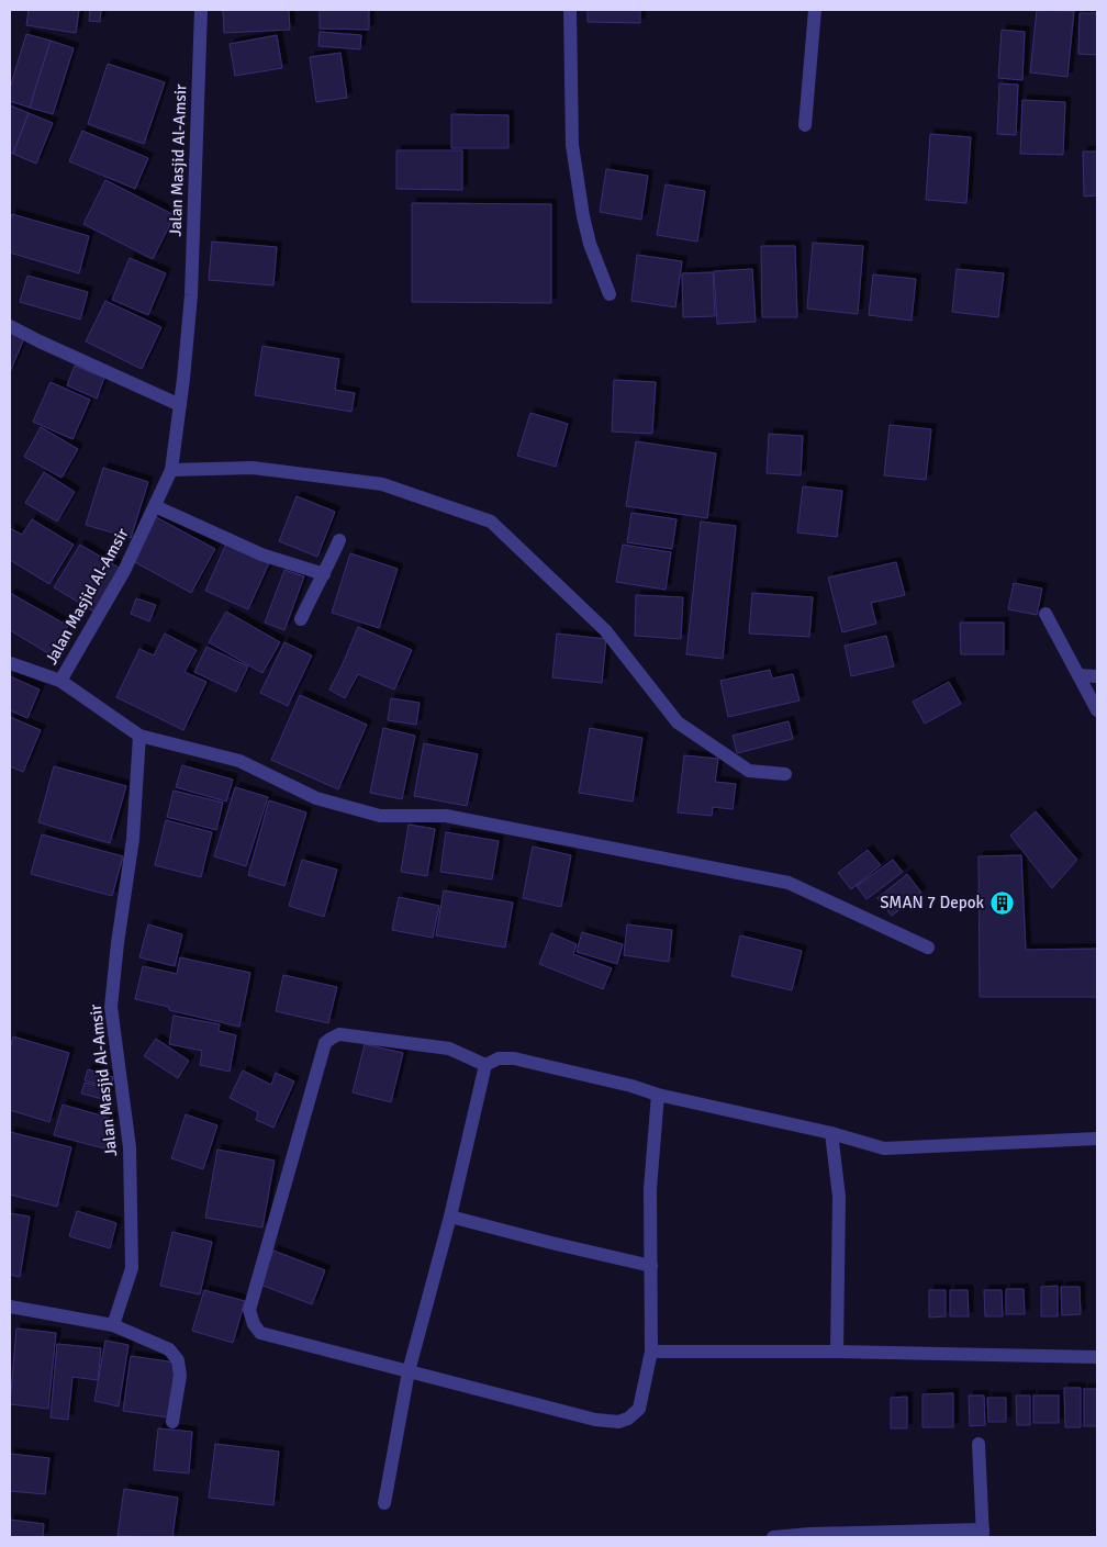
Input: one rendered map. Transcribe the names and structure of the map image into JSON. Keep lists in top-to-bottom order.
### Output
{
  "streets": {
    "street": ["Jalan Masjid Al-Amsir"]
  },
  "places": {
    "building": ["SMAN 7 Depok"]
  }
}
